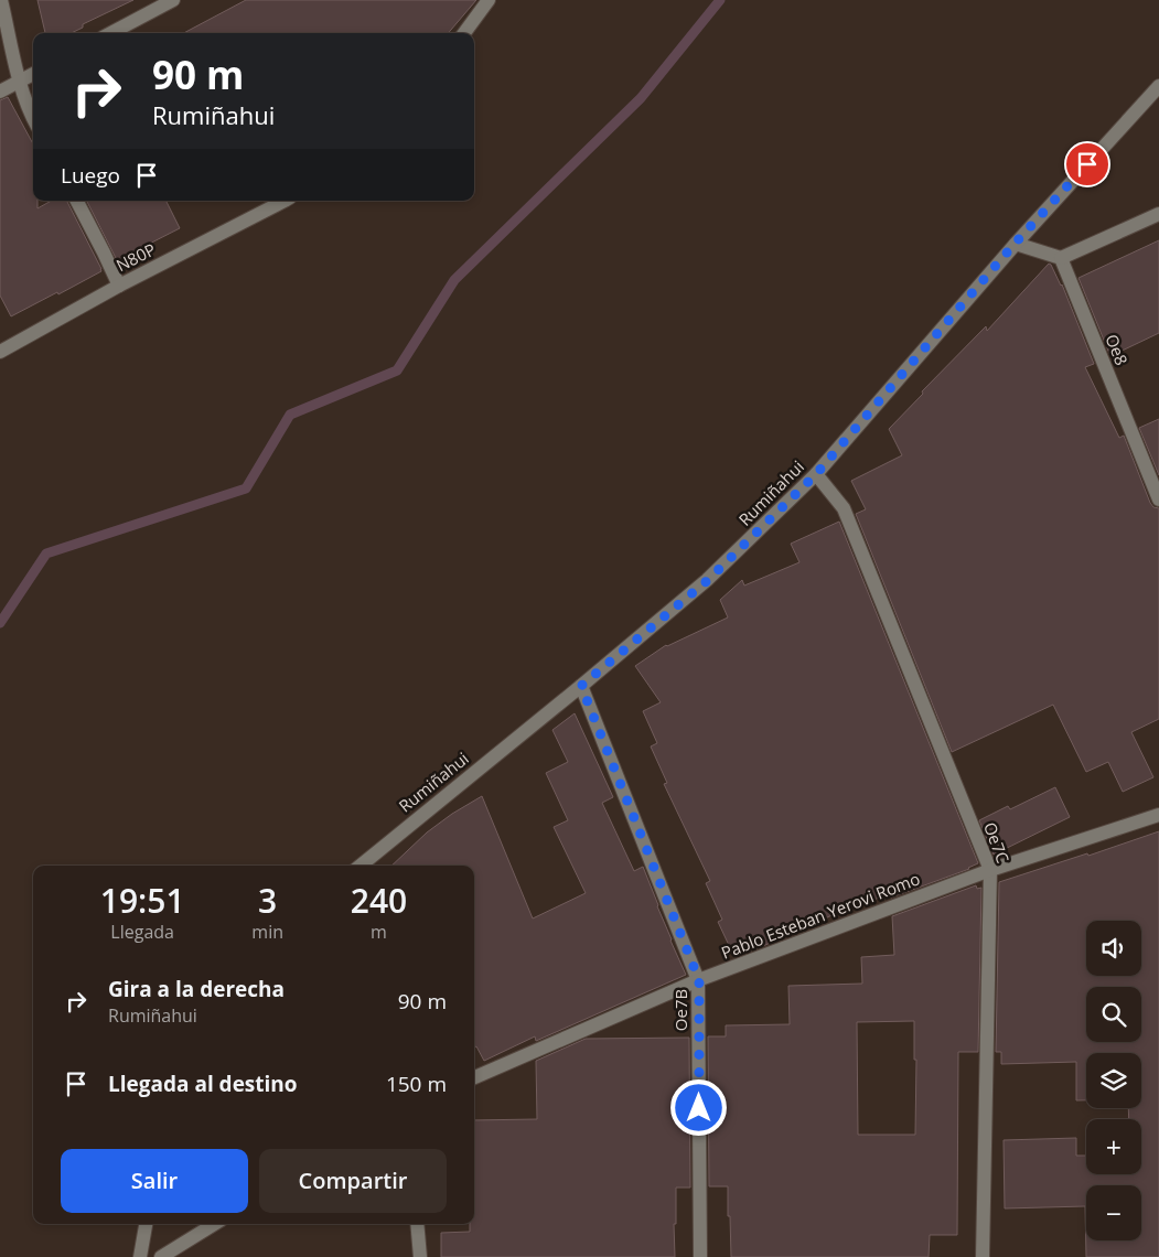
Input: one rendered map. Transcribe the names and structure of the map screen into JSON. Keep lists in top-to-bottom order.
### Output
{
  "streets": {
    "street": [
      "N80P",
      "Oe8",
      "Rumiñahui",
      "Oe7C",
      "Pablo Esteban Yerovi Romo",
      "Oe7B"
    ]
  },
  "crossings": [
    ["Rumiñahui", "Oe7C"],
    ["Rumiñahui", "Oe7B"],
    ["Oe7C", "Pablo Esteban Yerovi Romo"],
    ["Pablo Esteban Yerovi Romo", "Oe7B"]
  ],
  "page": {
    "turn": ["90 m", "Rumiñahui"],
    "then": "Luego",
    "eta": [
      "19:51",
      "Llegada",
      "3",
      "min",
      "240",
      "m"
    ],
    "map_buttons": ["+", "−"],
    "list": [
      {
        "name": "Gira a la derecha",
        "note": "Rumiñahui",
        "value": "90 m"
      },
      {
        "name": "Llegada al destino",
        "value": "150 m"
      }
    ],
    "buttons": ["Salir", "Compartir"]
  }
}
